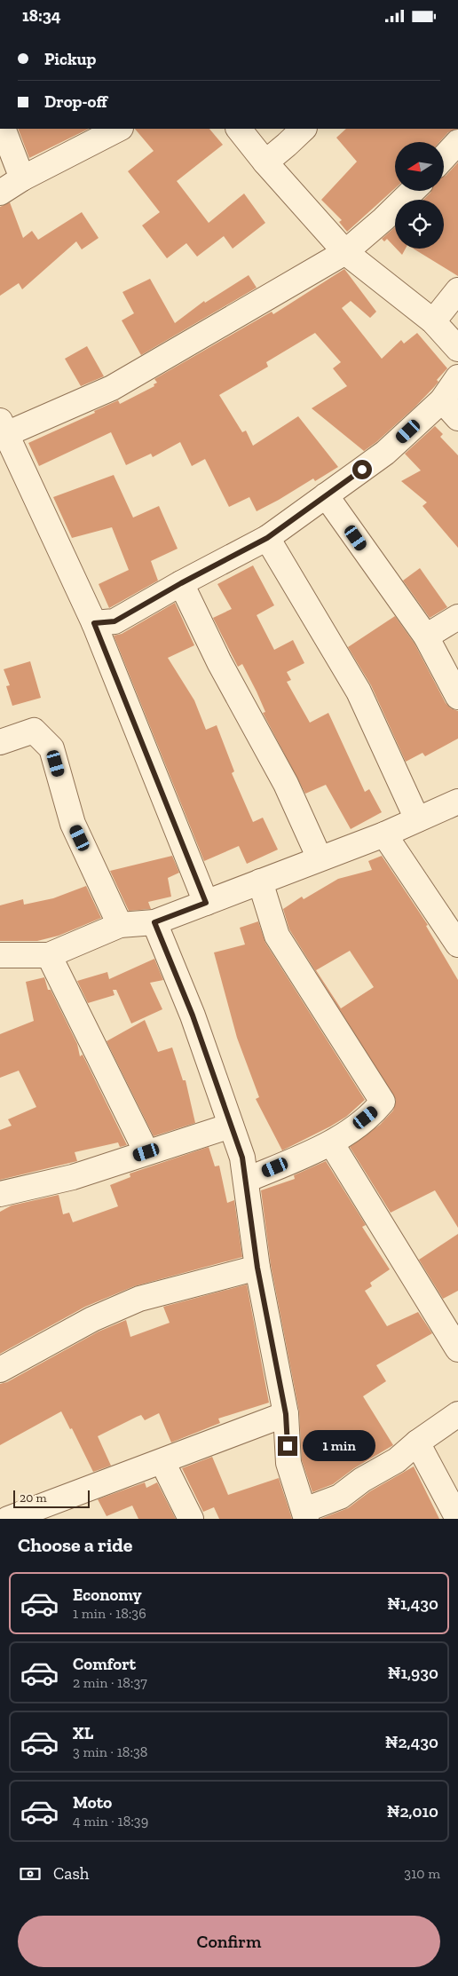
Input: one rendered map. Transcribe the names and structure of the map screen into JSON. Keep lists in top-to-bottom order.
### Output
{
  "scale_bar": "20 m",
  "north": "left",
  "page": {
    "status": "18:34",
    "banner": ["Pickup", "Drop-off"],
    "bubble": "1 min",
    "scale": "20 m",
    "heading": "Choose a ride",
    "list": [
      {
        "name": "Economy",
        "note": "1 min · 18:36",
        "value": "₦1,430"
      },
      {
        "name": "Comfort",
        "note": "2 min · 18:37",
        "value": "₦1,930"
      },
      {
        "name": "XL",
        "note": "3 min · 18:38",
        "value": "₦2,430"
      },
      {
        "name": "Moto",
        "note": "4 min · 18:39",
        "value": "₦2,010"
      }
    ],
    "pay": ["Cash", "310 m"],
    "buttons": "Confirm"
  }
}
